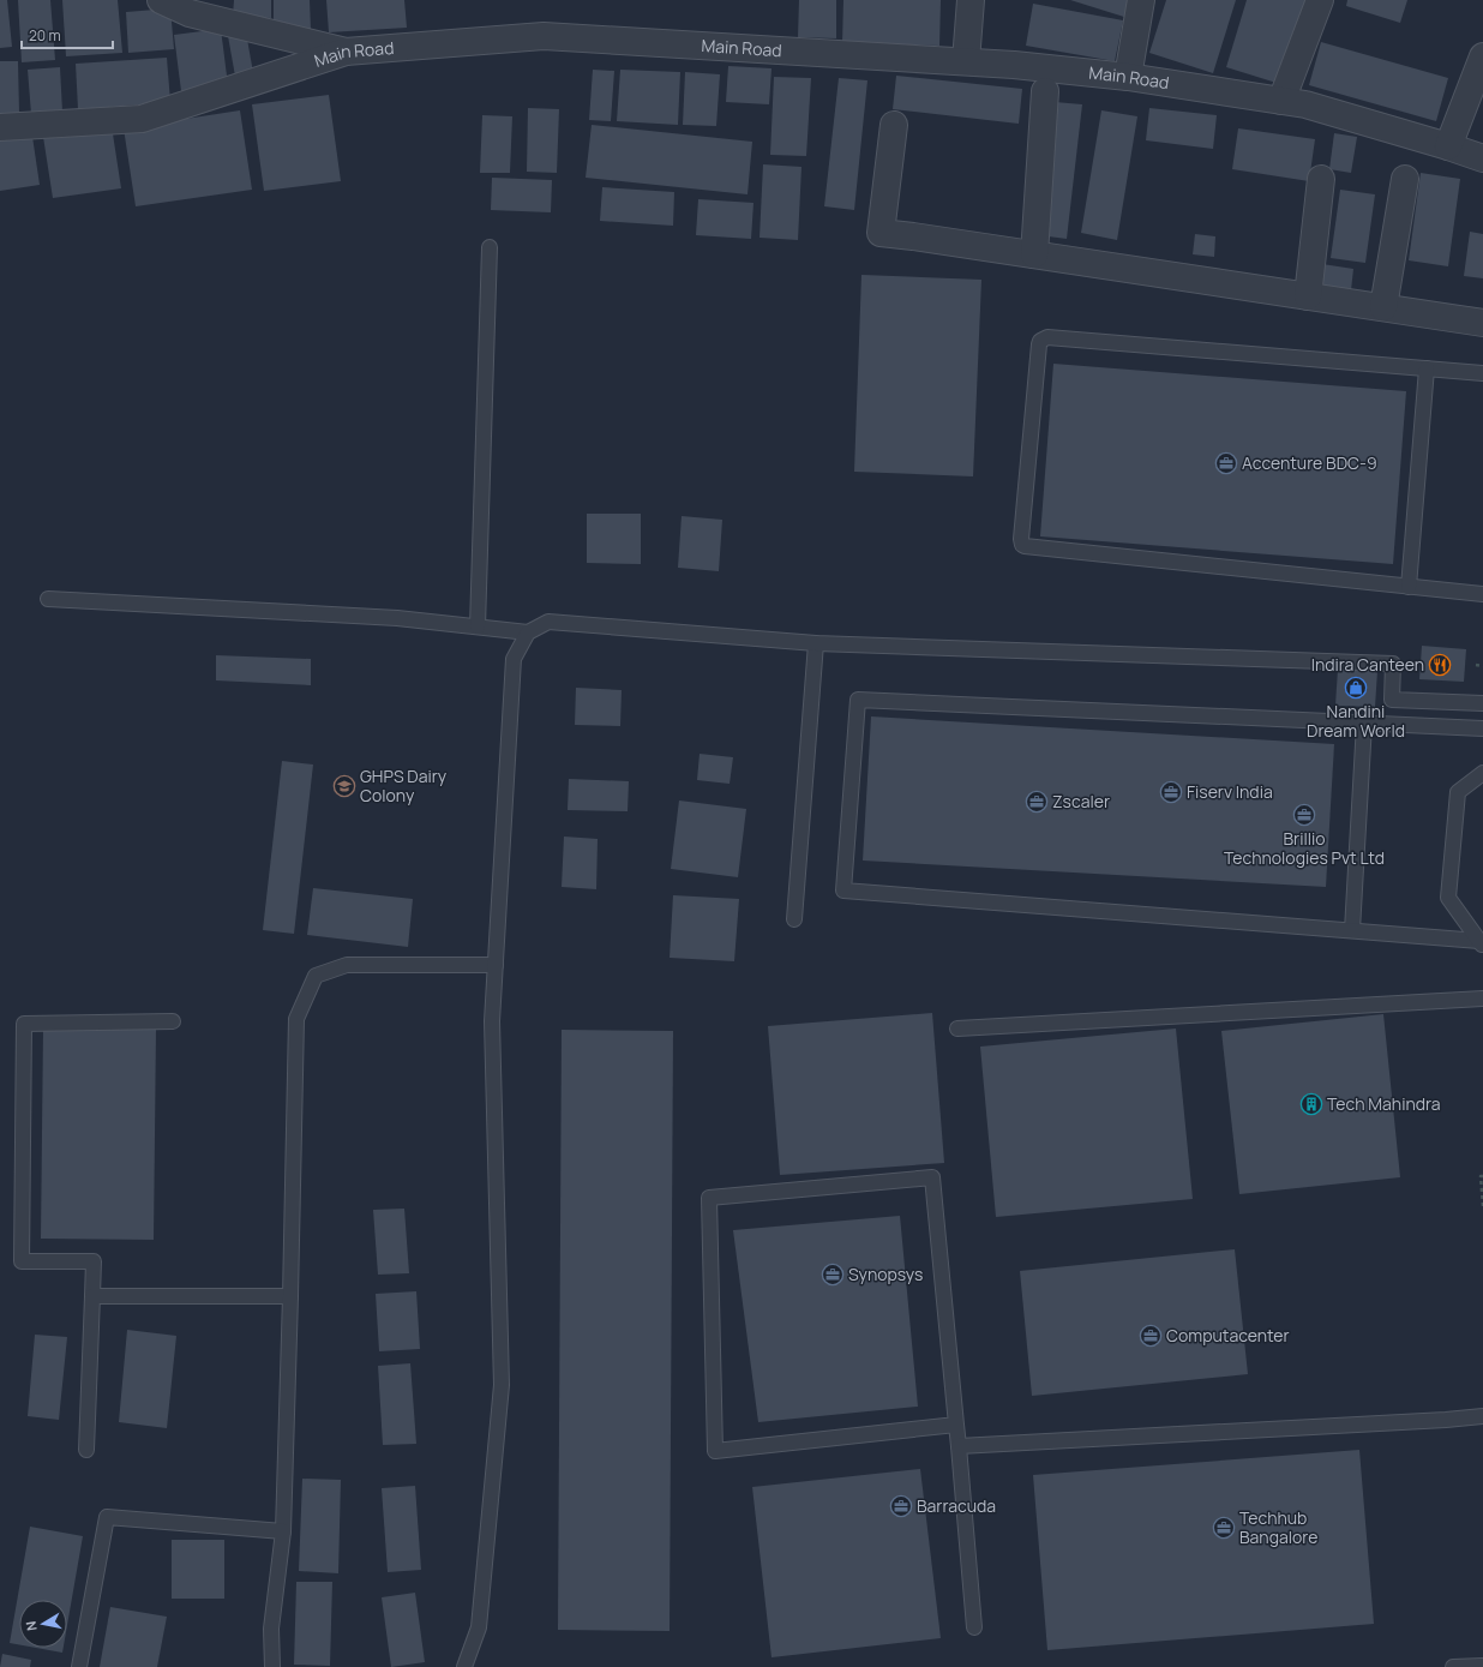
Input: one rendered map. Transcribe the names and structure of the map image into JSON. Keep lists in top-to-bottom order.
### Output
{
  "streets": {
    "street": ["Main Road"]
  },
  "places": {
    "office": [
      "Accenture BDC-9",
      "Fiserv India",
      "Zscaler",
      "Brillio Technologies Pvt Ltd",
      "Synopsys",
      "Computacenter",
      "Barracuda",
      "Techhub Bangalore"
    ],
    "restaurant": ["Indira Canteen"],
    "shop": ["Nandini Dream World"],
    "school or university": ["GHPS Dairy Colony"],
    "building": ["Tech Mahindra"]
  },
  "scale_bar": "20 m",
  "north": "left"
}
